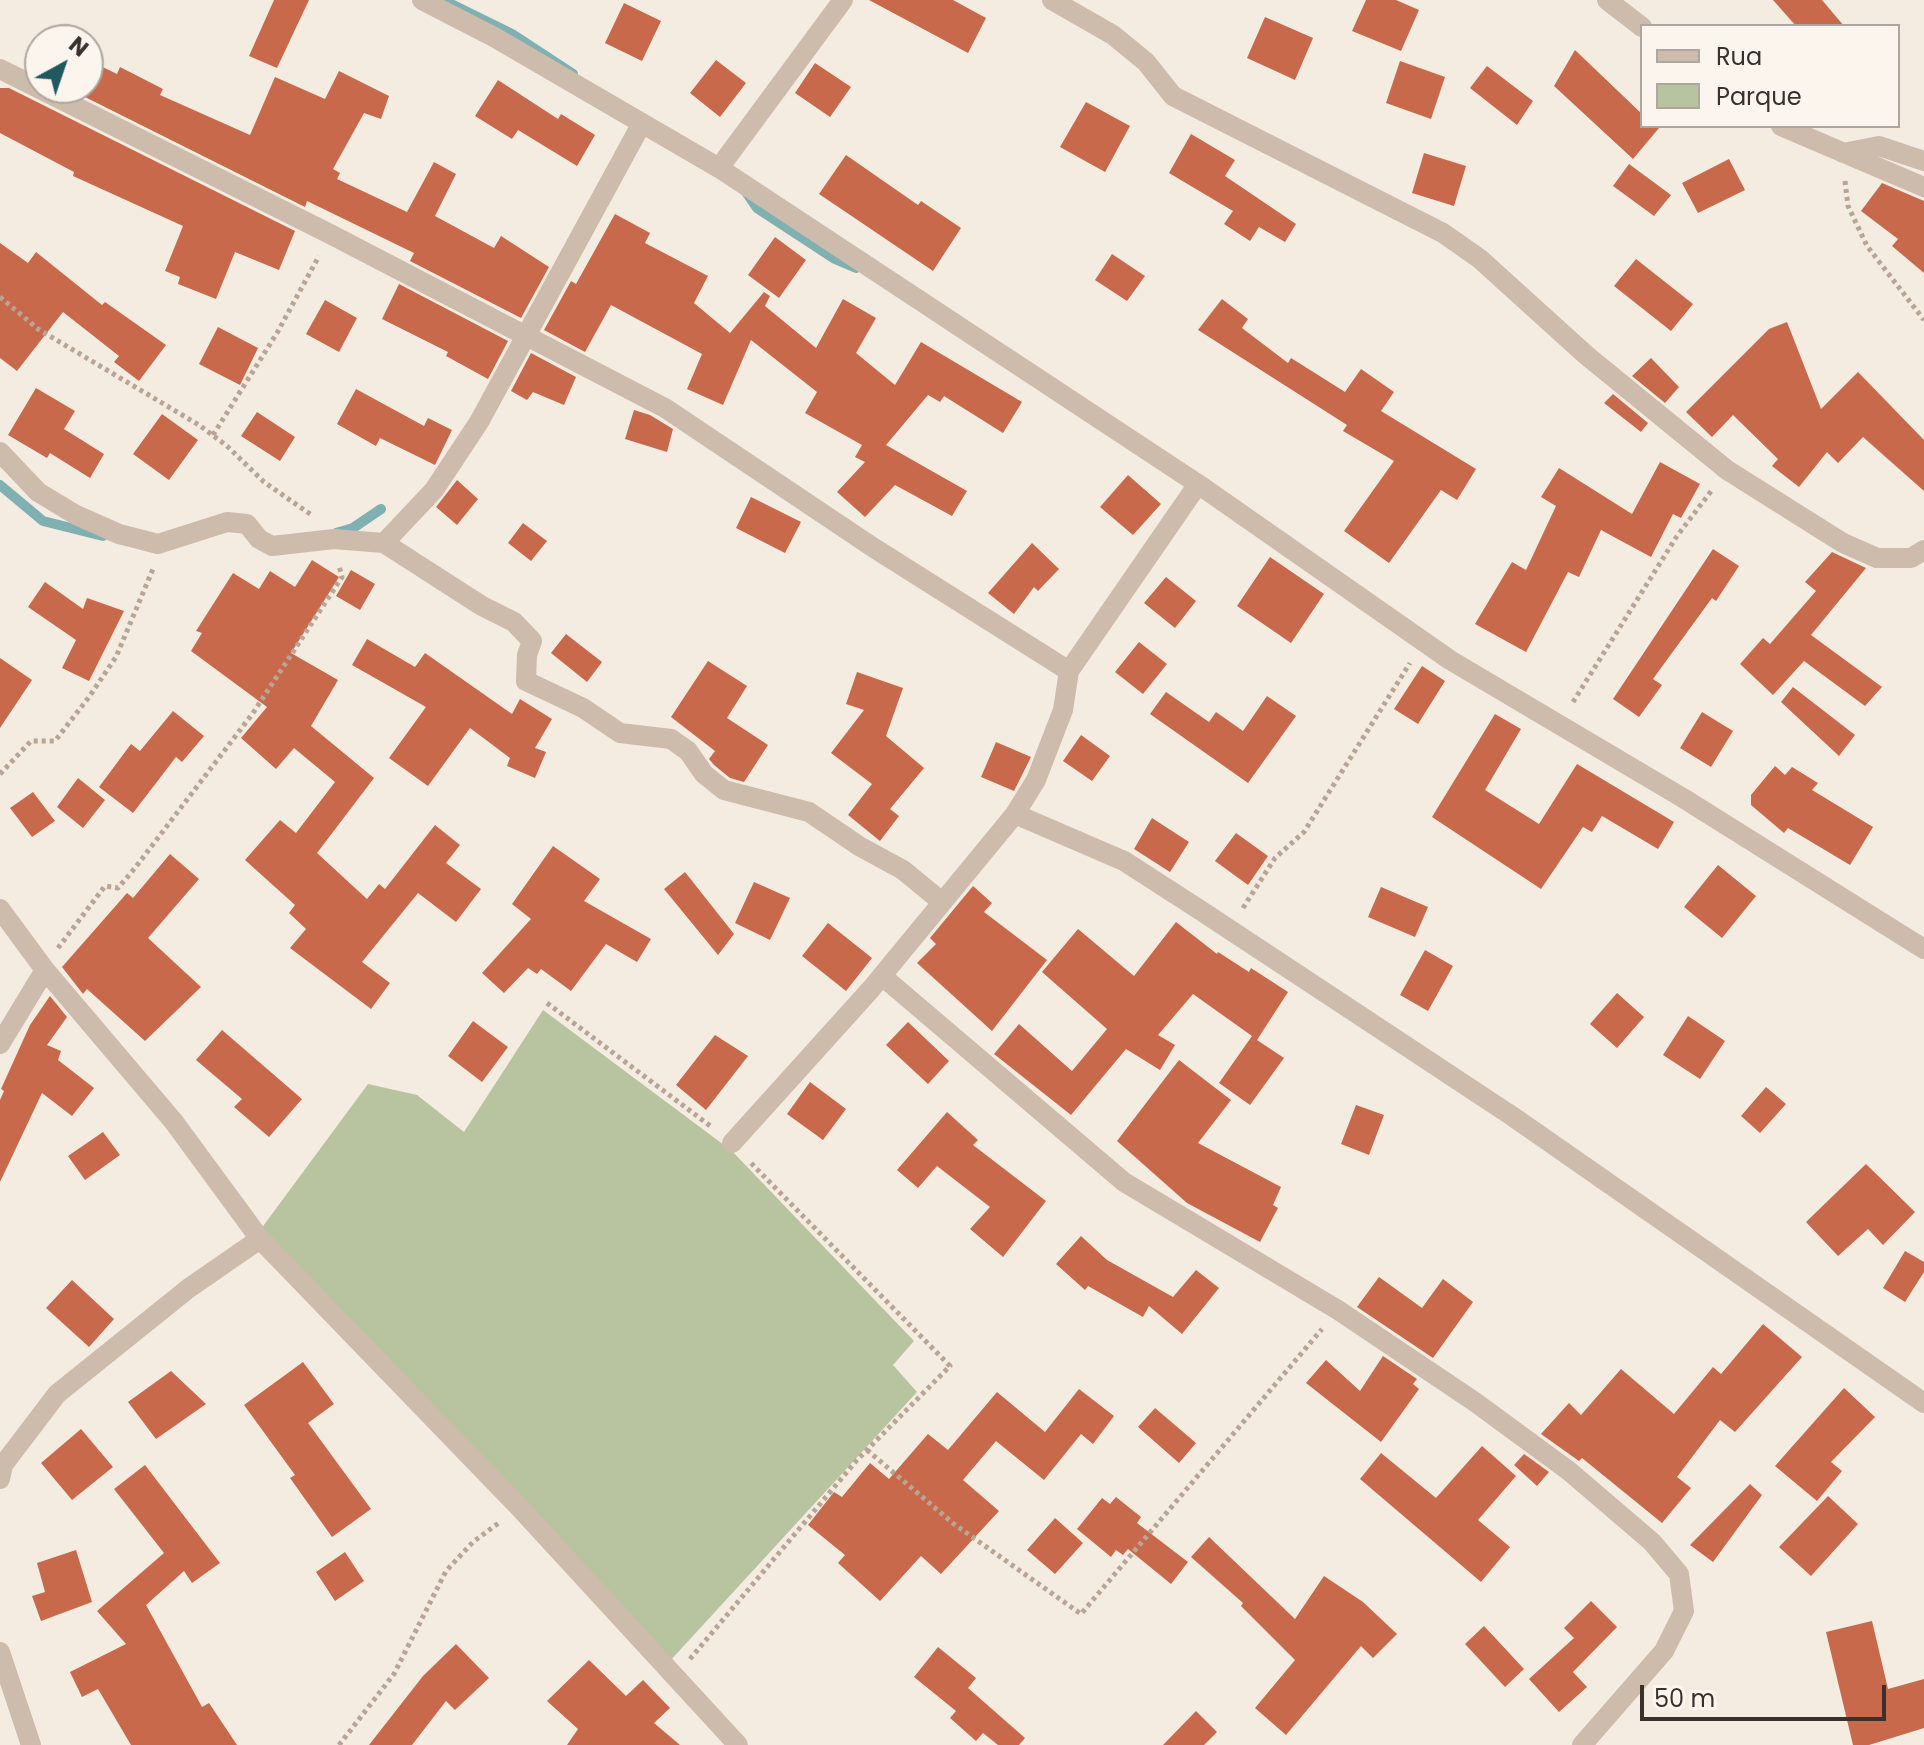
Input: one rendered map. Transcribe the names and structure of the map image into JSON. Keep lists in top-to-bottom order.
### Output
{
  "legend": ["Rua", "Parque"],
  "scale_bar": "50 m",
  "north": "top right"
}
